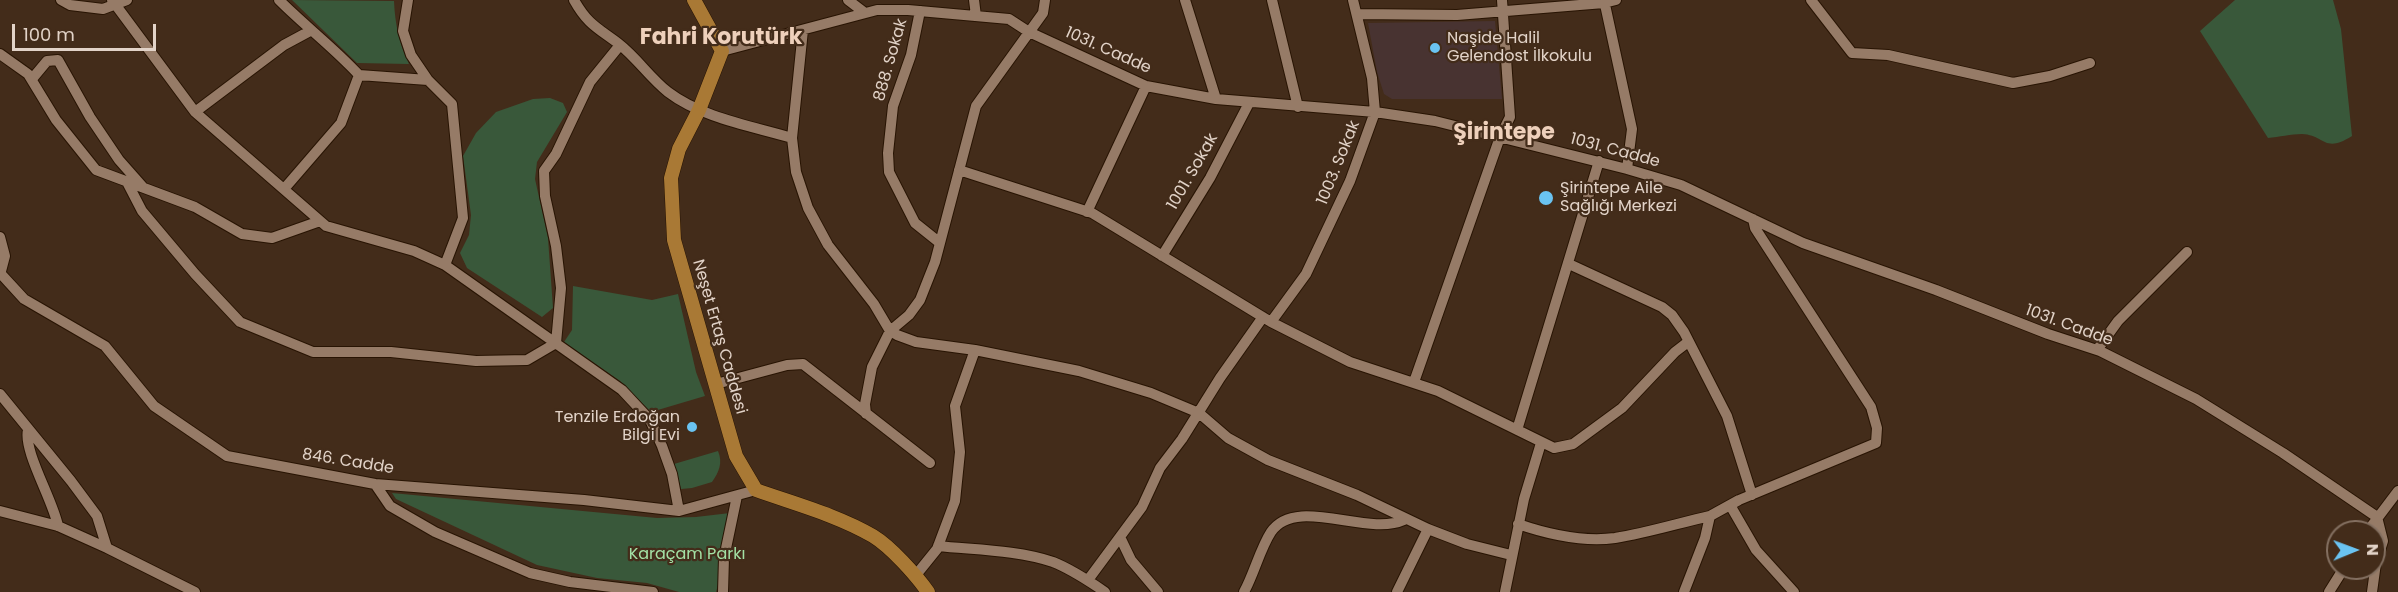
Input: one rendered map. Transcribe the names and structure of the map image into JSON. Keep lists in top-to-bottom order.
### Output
{
  "streets": {
    "main road": ["Neşet Ertaş Caddesi"],
    "street": [
      "1031. Cadde",
      "888. Sokak",
      "1003. Sokak",
      "1001. Sokak",
      "846. Cadde"
    ]
  },
  "crossings": [
    ["1031. Cadde", "888. Sokak"],
    ["1031. Cadde", "1003. Sokak"],
    ["1031. Cadde", "1001. Sokak"],
    ["1031. Cadde", "Neşet Ertaş Caddesi"],
    ["Neşet Ertaş Caddesi", "846. Cadde"]
  ],
  "districts": ["Fahri Korutürk", "Şirintepe"],
  "parks": ["Karaçam Parkı"],
  "places": ["Naşide Halil Gelendost İlkokulu", "Şirintepe Aile Sağlığı Merkezi", "Tenzile Erdoğan Bilgi Evi"],
  "scale_bar": "100 m",
  "north": "right"
}
